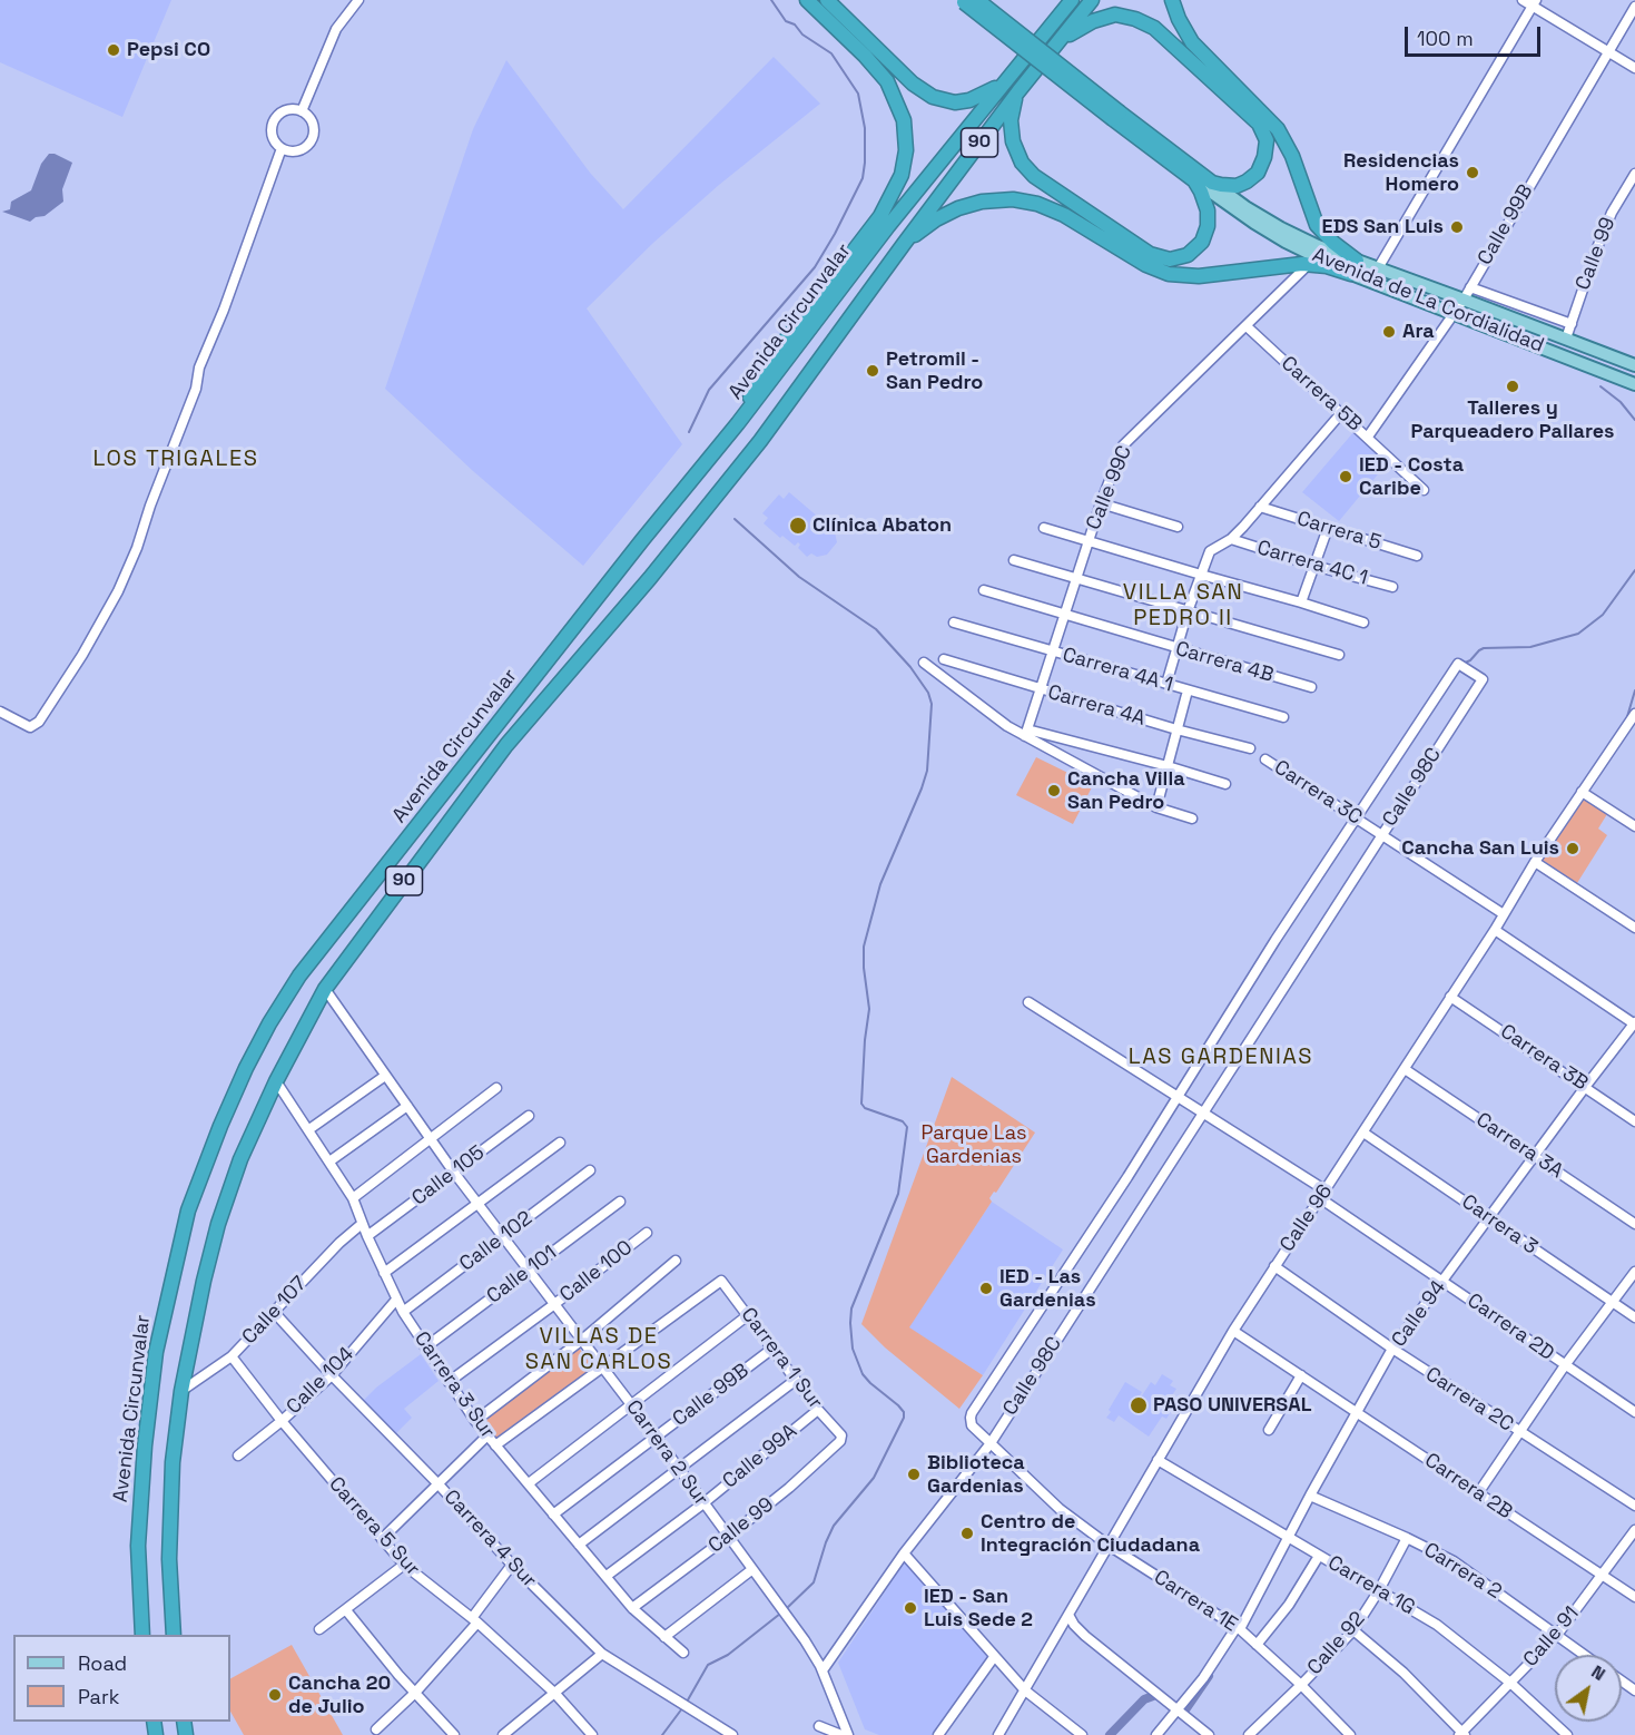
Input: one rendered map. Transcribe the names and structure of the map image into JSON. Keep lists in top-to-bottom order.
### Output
{
  "streets": {
    "highway": ["90", "Avenida Circunvalar"],
    "main road": ["Avenida de La Cordialidad"],
    "street": [
      "Calle 99B",
      "Calle 99",
      "Carrera 5B",
      "Calle 99C",
      "Carrera 5",
      "Carrera 4C 1",
      "Carrera 4B",
      "Carrera 4A 1",
      "Carrera 4A",
      "Calle 98C",
      "Carrera 3C",
      "Carrera 3B",
      "Carrera 3A",
      "Calle 105",
      "Calle 96",
      "Carrera 3",
      "Calle 102",
      "Calle 100",
      "Calle 101",
      "Calle 107",
      "Calle 94",
      "Carrera 2D",
      "Carrera 1 Sur",
      "Calle 104",
      "Carrera 3 Sur",
      "Carrera 2C",
      "Carrera 2 Sur",
      "Calle 99A",
      "Carrera 2B",
      "Carrera 5 Sur",
      "Carrera 4 Sur",
      "Carrera 2",
      "Carrera 1G",
      "Carrera 1E",
      "Calle 91",
      "Calle 92"
    ]
  },
  "crossings": [
    ["Calle 99B", "Avenida de La Cordialidad"],
    ["Calle 99B", "Carrera 5B"],
    ["Calle 99B", "Carrera 1 Sur"],
    ["Calle 99B", "Carrera 3 Sur"],
    ["Calle 99B", "Carrera 2 Sur"],
    ["Calle 99", "Avenida de La Cordialidad"],
    ["Calle 99", "Carrera 1 Sur"],
    ["Calle 99", "Carrera 3 Sur"],
    ["Calle 99", "Carrera 2 Sur"],
    ["Avenida Circunvalar", "Calle 107"],
    ["Avenida Circunvalar", "Carrera 3 Sur"],
    ["Avenida Circunvalar", "Carrera 2 Sur"],
    ["Carrera 5B", "Calle 99C"],
    ["Calle 99C", "Carrera 4B"],
    ["Calle 99C", "Carrera 4A 1"],
    ["Calle 99C", "Carrera 4A"],
    ["Calle 98C", "Carrera 3C"],
    ["Calle 98C", "Carrera 2D"],
    ["Calle 98C", "Carrera 2 Sur"],
    ["Calle 98C", "Carrera 1E"],
    ["Carrera 3C", "Calle 96"],
    ["Carrera 3B", "Calle 96"],
    ["Carrera 3B", "Calle 94"],
    ["Carrera 3A", "Calle 96"],
    ["Carrera 3A", "Calle 94"],
    ["Calle 105", "Carrera 3 Sur"],
    ["Calle 105", "Carrera 2 Sur"],
    ["Calle 96", "Carrera 3"],
    ["Calle 96", "Carrera 2D"],
    ["Calle 96", "Carrera 2C"],
    ["Calle 96", "Carrera 2B"],
    ["Calle 96", "Carrera 1G"],
    ["Calle 96", "Carrera 1E"],
    ["Carrera 3", "Calle 94"],
    ["Calle 102", "Carrera 3 Sur"],
    ["Calle 102", "Carrera 2 Sur"],
    ["Calle 100", "Carrera 3 Sur"],
    ["Calle 100", "Carrera 2 Sur"],
    ["Calle 101", "Carrera 3 Sur"],
    ["Calle 101", "Carrera 2 Sur"],
    ["Calle 107", "Carrera 3 Sur"],
    ["Calle 107", "Carrera 5 Sur"],
    ["Calle 107", "Carrera 4 Sur"],
    ["Calle 94", "Carrera 2D"],
    ["Calle 94", "Carrera 2C"],
    ["Calle 94", "Carrera 2B"],
    ["Calle 94", "Carrera 2"],
    ["Calle 94", "Carrera 1G"],
    ["Calle 94", "Carrera 1E"],
    ["Carrera 1 Sur", "Carrera 2 Sur"],
    ["Carrera 1 Sur", "Calle 99A"],
    ["Calle 104", "Carrera 3 Sur"],
    ["Calle 104", "Carrera 5 Sur"],
    ["Calle 104", "Carrera 4 Sur"],
    ["Carrera 3 Sur", "Calle 99A"],
    ["Carrera 2 Sur", "Calle 99A"],
    ["Carrera 2B", "Calle 91"],
    ["Carrera 2", "Calle 91"],
    ["Carrera 2", "Calle 92"],
    ["Carrera 1G", "Calle 91"],
    ["Carrera 1G", "Calle 92"],
    ["Carrera 1E", "Calle 92"]
  ],
  "districts": [
    "LOS TRIGALES",
    "VILLA SAN PEDRO II",
    "LAS GARDENIAS",
    "VILLAS DE SAN CARLOS"
  ],
  "parks": ["Parque Las Gardenias"],
  "places": [
    "Pepsi CO",
    "Residencias Homero",
    "EDS San Luis",
    "Ara",
    "Petromil - San Pedro",
    "Talleres y Parqueadero Pallares",
    "IED - Costa Caribe",
    "Clínica Abaton",
    "Cancha Villa San Pedro",
    "Cancha San Luis",
    "IED - Las Gardenias",
    "PASO UNIVERSAL",
    "Biblioteca Gardenias",
    "Centro de Integración Ciudadana",
    "IED - San Luis Sede 2",
    "Cancha 20 de Julio"
  ],
  "legend": ["Road", "Park"],
  "scale_bar": "100 m",
  "north": "top right"
}
